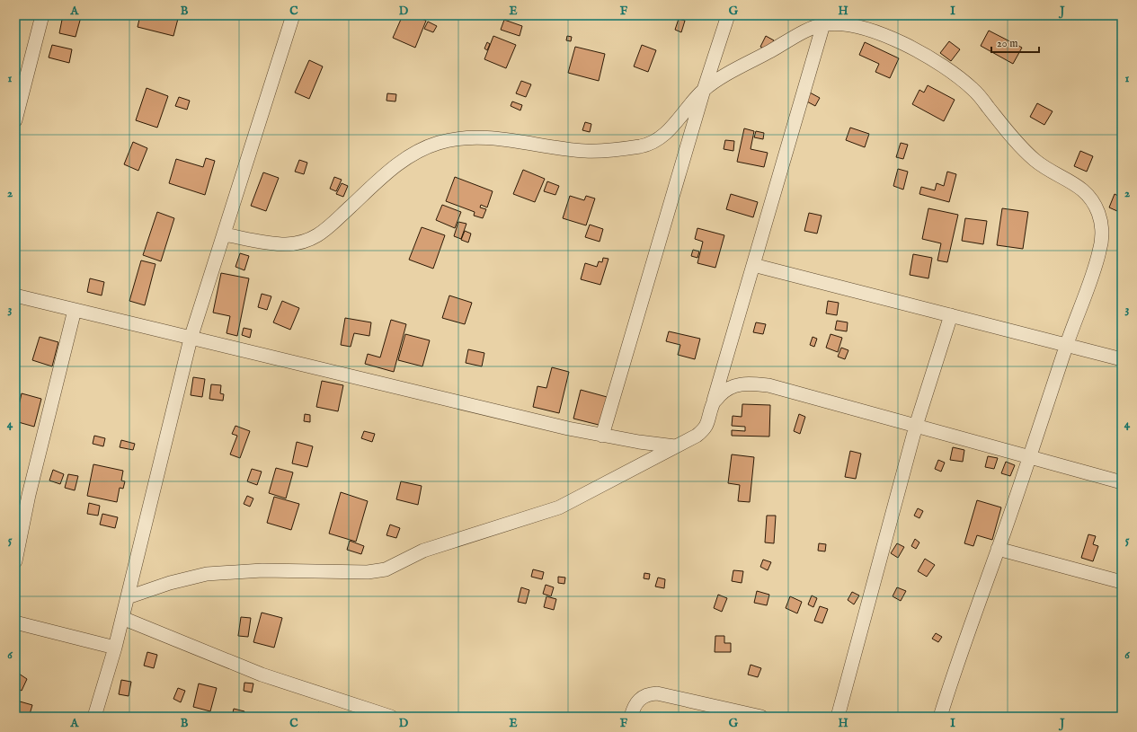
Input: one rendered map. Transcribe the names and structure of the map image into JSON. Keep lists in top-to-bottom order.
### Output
{
  "scale_bar": "20 m",
  "grid": {
    "columns": [
      "A",
      "B",
      "C",
      "D",
      "E",
      "F",
      "G",
      "H",
      "I",
      "J"
    ],
    "rows": [
      "1",
      "2",
      "3",
      "4",
      "5",
      "6"
    ]
  }
}
